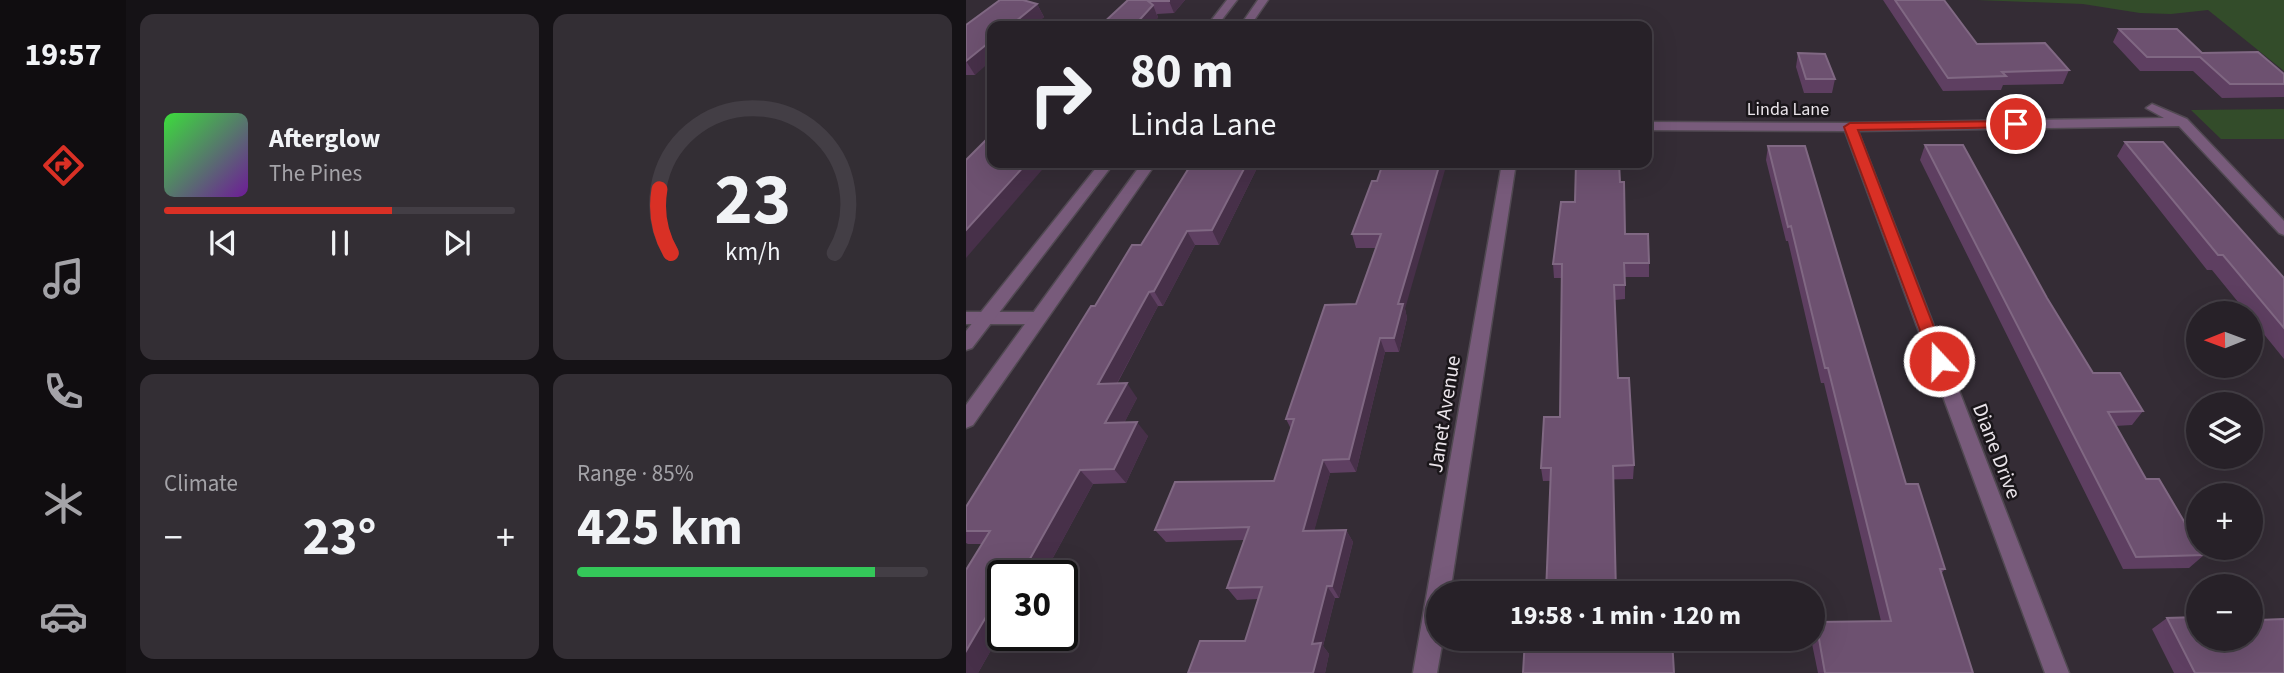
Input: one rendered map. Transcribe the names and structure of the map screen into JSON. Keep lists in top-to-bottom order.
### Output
{
  "streets": {
    "street": ["Linda Lane", "Janet Avenue", "Diane Drive"]
  },
  "crossings": [
    ["Linda Lane", "Diane Drive"]
  ],
  "north": "left",
  "page": {
    "tabs": "19:57",
    "turn": ["80 m", "Linda Lane"],
    "song": ["Afterglow", "The Pines"],
    "map_buttons": ["+", "−"],
    "tile": [
      "Climate",
      ["Range · 85%", "425 km"]
    ],
    "heat": ["−", "23°", "+"],
    "limit": "30",
    "trip": "19:58 · 1 min · 120 m",
    "gauge": ["23", "km/h"]
  }
}
